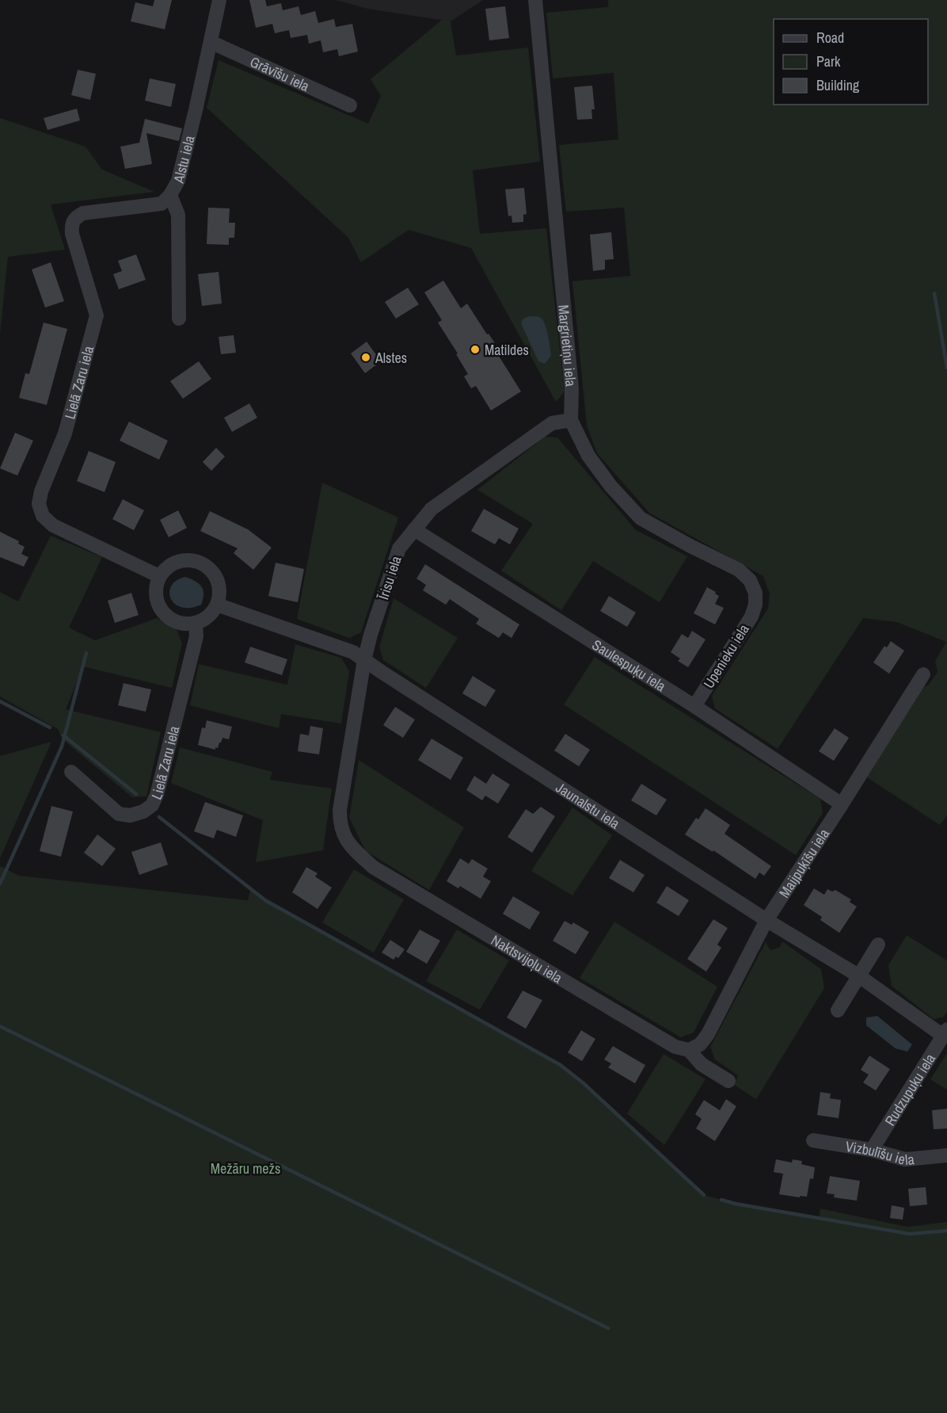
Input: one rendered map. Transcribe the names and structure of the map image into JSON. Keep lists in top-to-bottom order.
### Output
{
  "streets": {
    "street": [
      "Grāvīšu iela",
      "Alstu iela",
      "Margrietiņu iela",
      "Lielā Zaru iela",
      "Īrisu iela",
      "Upenieku iela",
      "Saulespuķu iela",
      "Jaunalstu iela",
      "Maijpuķīšu iela",
      "Naktsvijoļu iela",
      "Rudzupuķu iela",
      "Vizbulīšu iela"
    ]
  },
  "crossings": [
    ["Grāvīšu iela", "Alstu iela"],
    ["Alstu iela", "Lielā Zaru iela"],
    ["Margrietiņu iela", "Īrisu iela"],
    ["Margrietiņu iela", "Upenieku iela"],
    ["Lielā Zaru iela", "Jaunalstu iela"],
    ["Īrisu iela", "Saulespuķu iela"],
    ["Īrisu iela", "Jaunalstu iela"],
    ["Īrisu iela", "Naktsvijoļu iela"],
    ["Upenieku iela", "Saulespuķu iela"],
    ["Saulespuķu iela", "Maijpuķīšu iela"],
    ["Jaunalstu iela", "Maijpuķīšu iela"],
    ["Jaunalstu iela", "Rudzupuķu iela"],
    ["Maijpuķīšu iela", "Naktsvijoļu iela"],
    ["Rudzupuķu iela", "Vizbulīšu iela"]
  ],
  "parks": ["Mežāru mežs"],
  "places": ["Matildes", "Alstes"],
  "legend": ["Road", "Park", "Building"]
}
